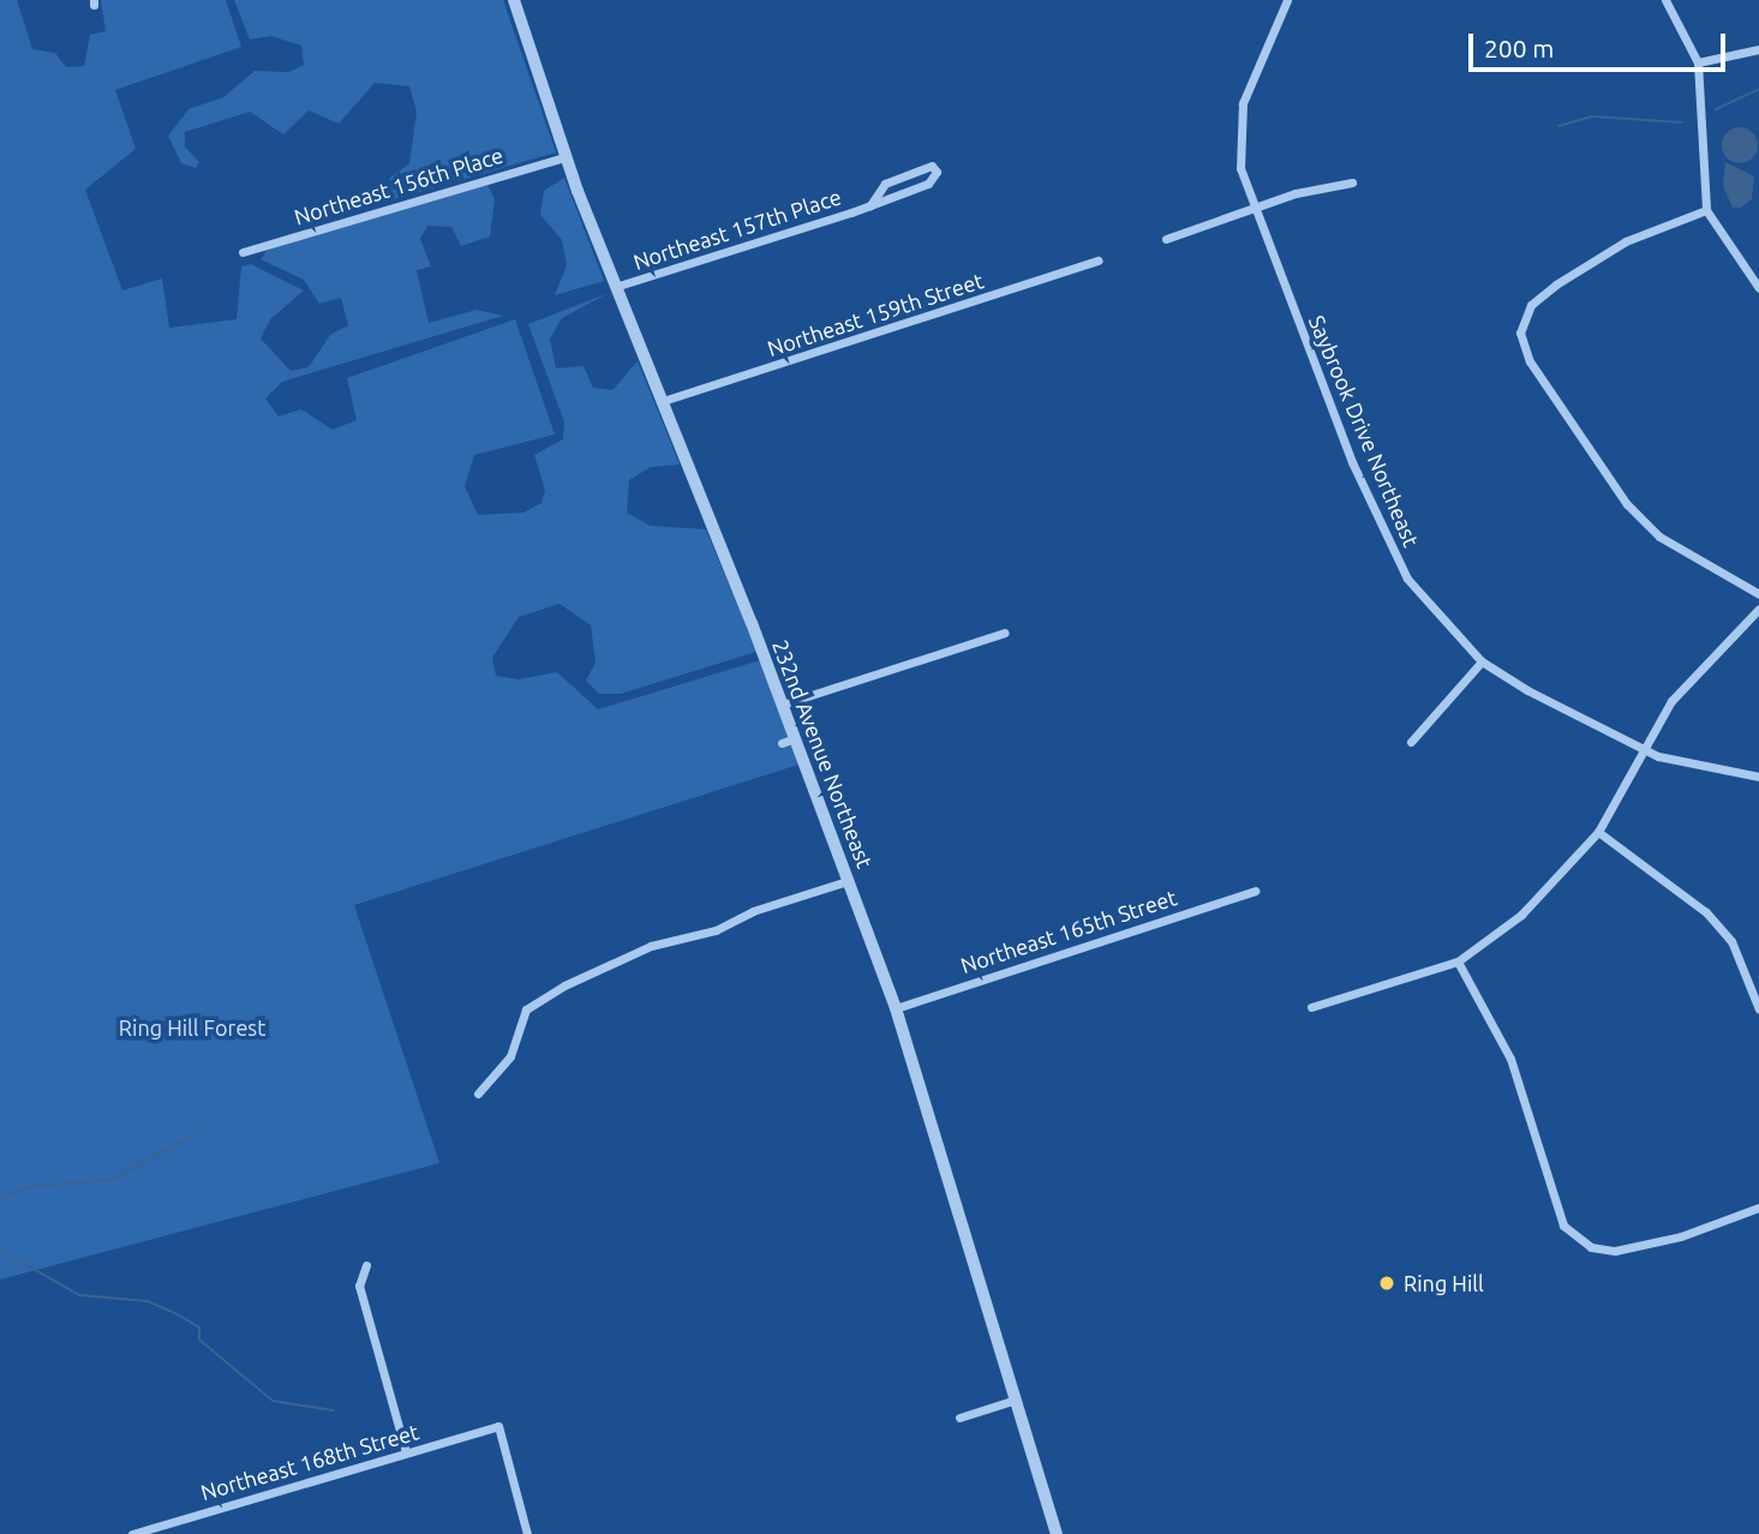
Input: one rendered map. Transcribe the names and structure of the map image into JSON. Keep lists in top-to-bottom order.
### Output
{
  "streets": {
    "street": [
      "Northeast 156th Place",
      "Northeast 157th Place",
      "Northeast 159th Street",
      "Saybrook Drive Northeast",
      "232nd Avenue Northeast",
      "Northeast 165th Street",
      "Northeast 168th Street"
    ]
  },
  "crossings": [
    ["Northeast 156th Place", "232nd Avenue Northeast"],
    ["Northeast 157th Place", "232nd Avenue Northeast"],
    ["Northeast 159th Street", "232nd Avenue Northeast"],
    ["232nd Avenue Northeast", "Northeast 165th Street"]
  ],
  "parks": ["Ring Hill Forest"],
  "places": ["Ring Hill"],
  "scale_bar": "200 m"
}
